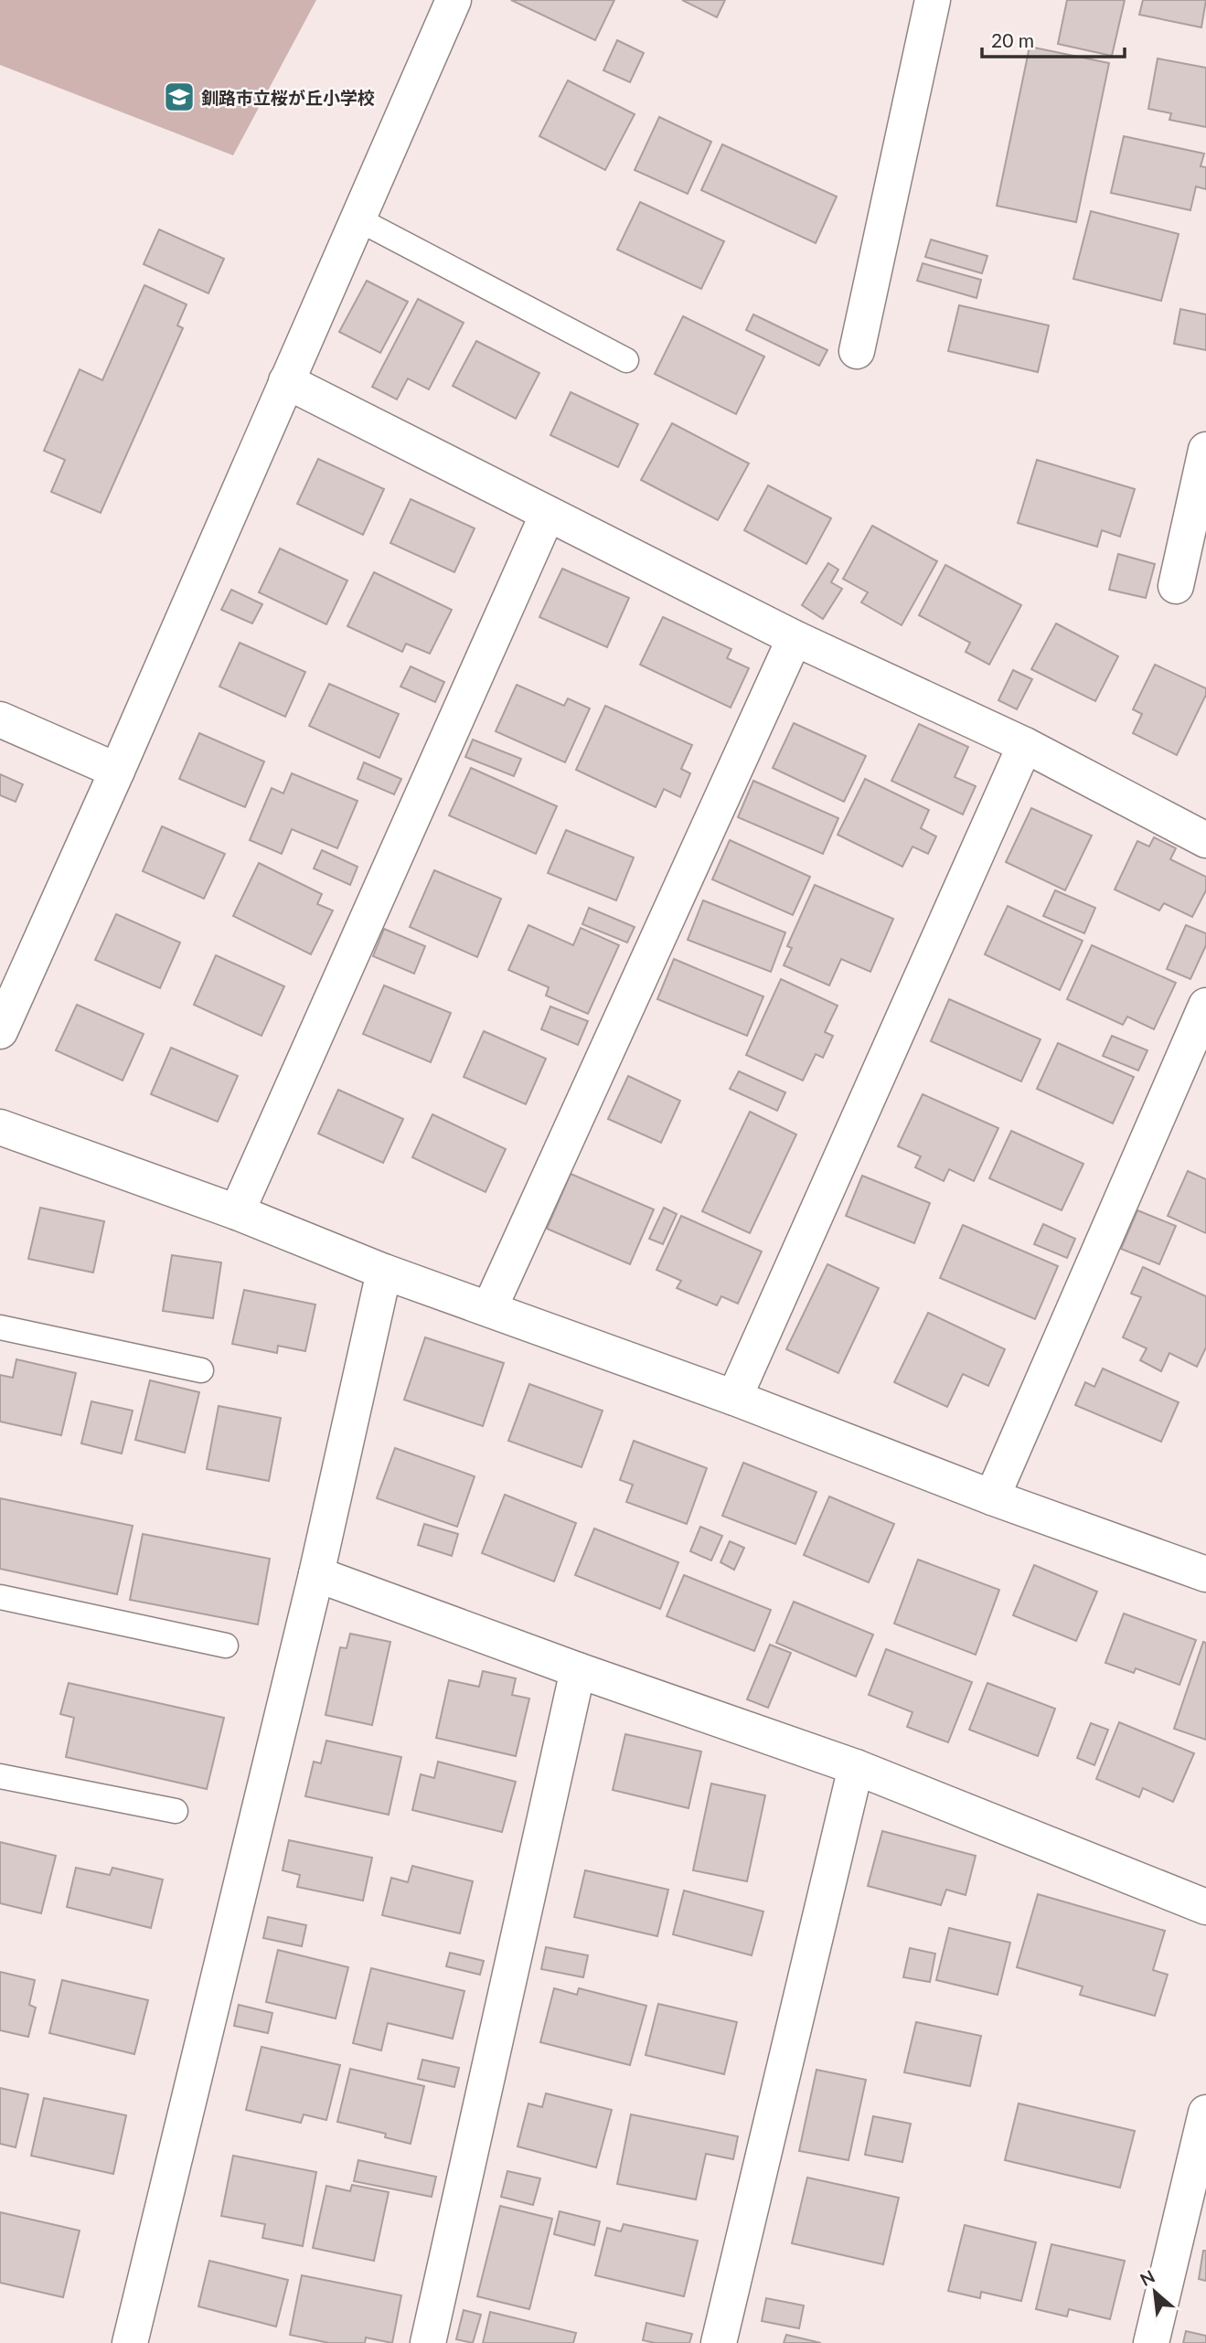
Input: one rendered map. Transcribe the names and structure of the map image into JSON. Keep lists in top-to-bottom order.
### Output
{
  "places": {
    "school or university": ["釧路市立桜が丘小学校"]
  },
  "scale_bar": "20 m",
  "north": "top left"
}
